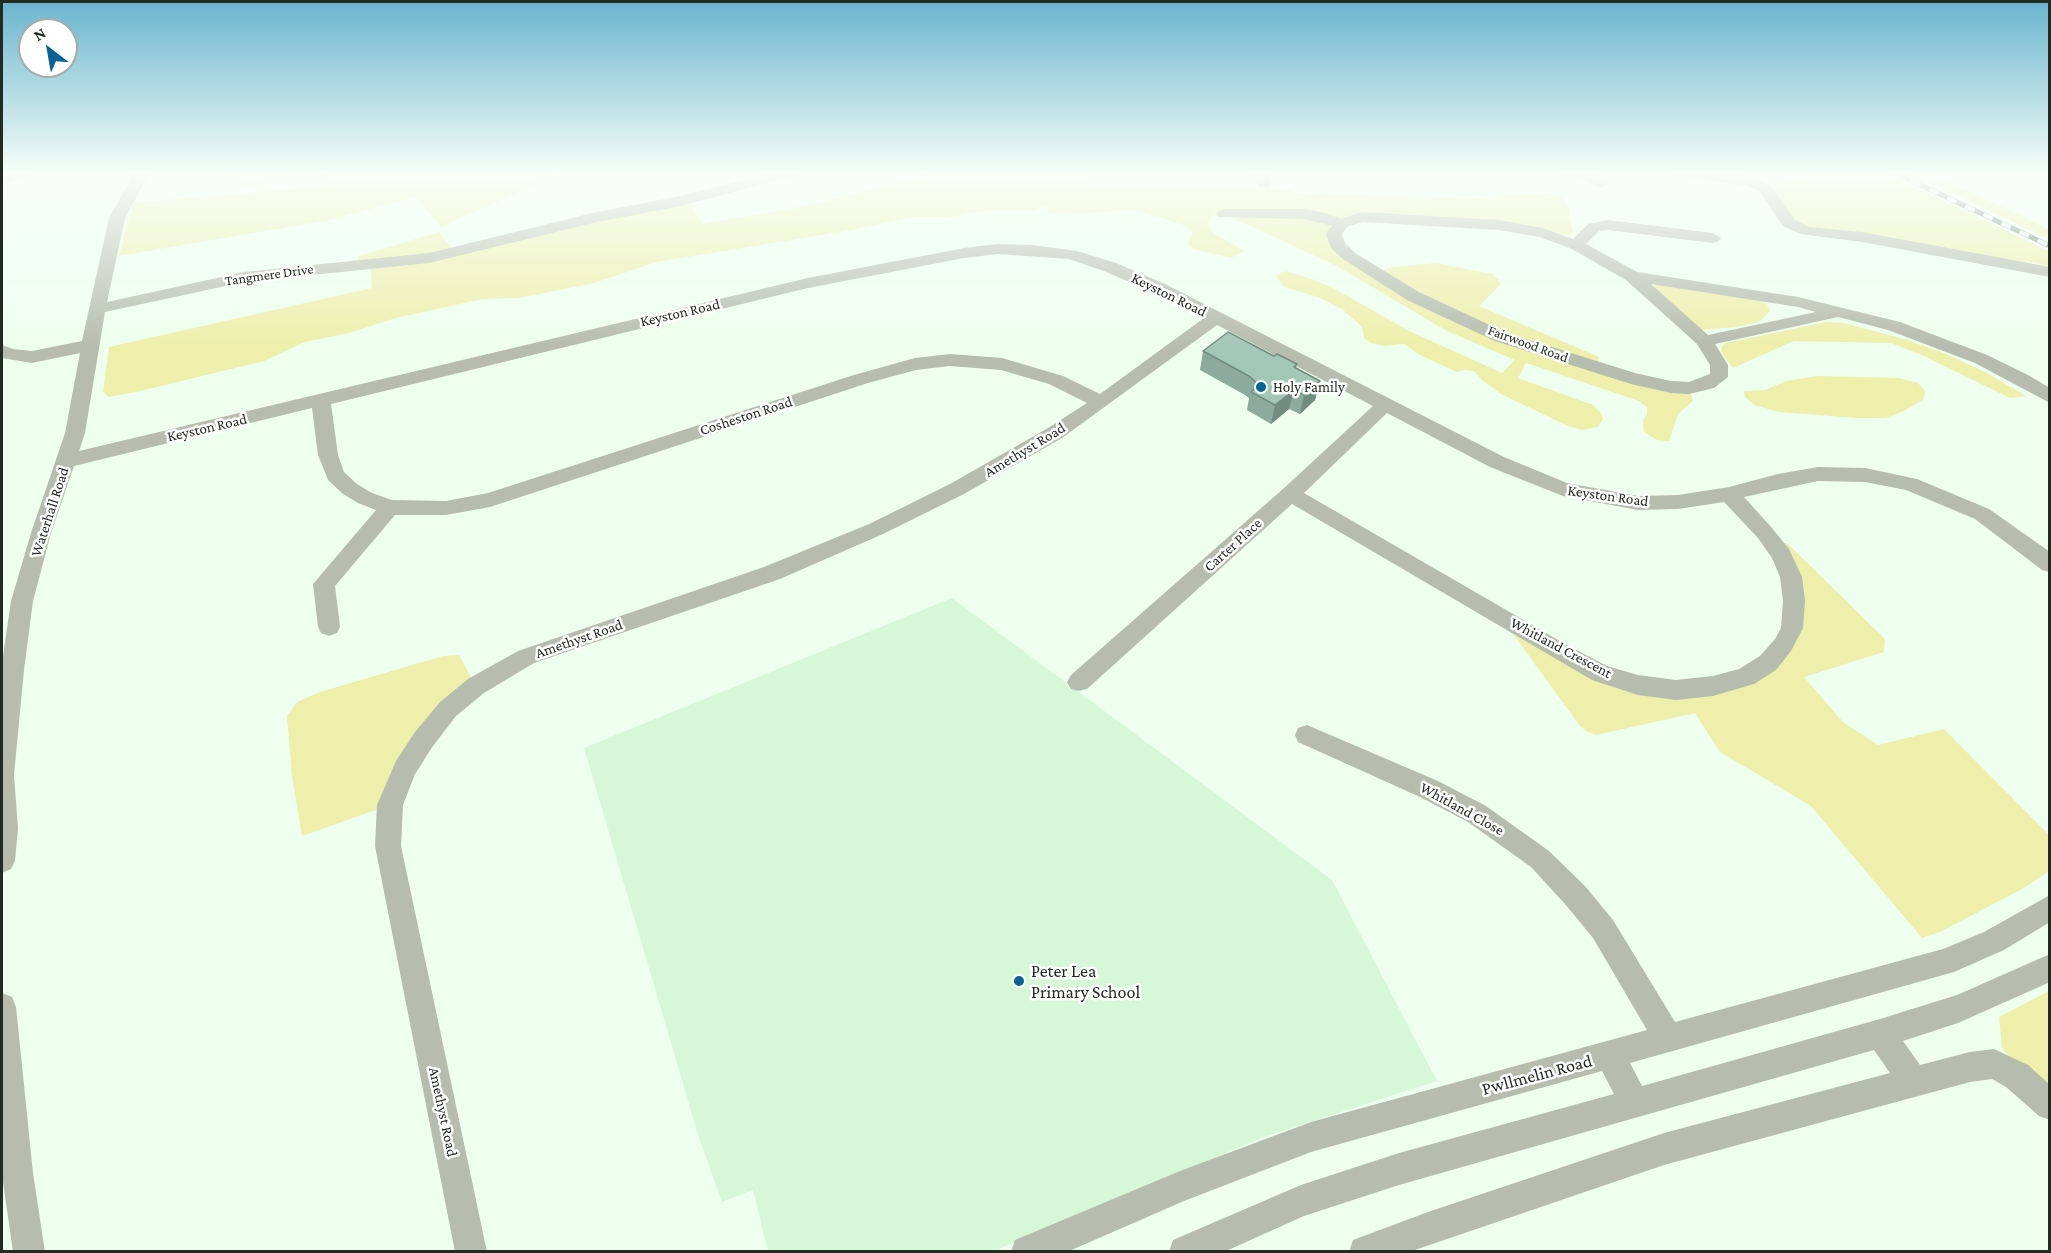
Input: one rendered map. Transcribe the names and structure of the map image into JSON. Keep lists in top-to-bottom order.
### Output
{
  "streets": {
    "street": [
      "Tangmere Drive",
      "Keyston Road",
      "Fairwood Road",
      "Cosheston Road",
      "Amethyst Road",
      "Waterhall Road",
      "Carter Place",
      "Whitland Crescent",
      "Whitland Close",
      "Pwllmelin Road"
    ]
  },
  "crossings": [
    ["Tangmere Drive", "Waterhall Road"],
    ["Keyston Road", "Cosheston Road"],
    ["Keyston Road", "Amethyst Road"],
    ["Keyston Road", "Waterhall Road"],
    ["Keyston Road", "Carter Place"],
    ["Keyston Road", "Whitland Crescent"],
    ["Cosheston Road", "Amethyst Road"],
    ["Carter Place", "Whitland Crescent"],
    ["Whitland Close", "Pwllmelin Road"]
  ],
  "places": ["Holy Family", "Peter Lea Primary School"],
  "north": "top left"
}
